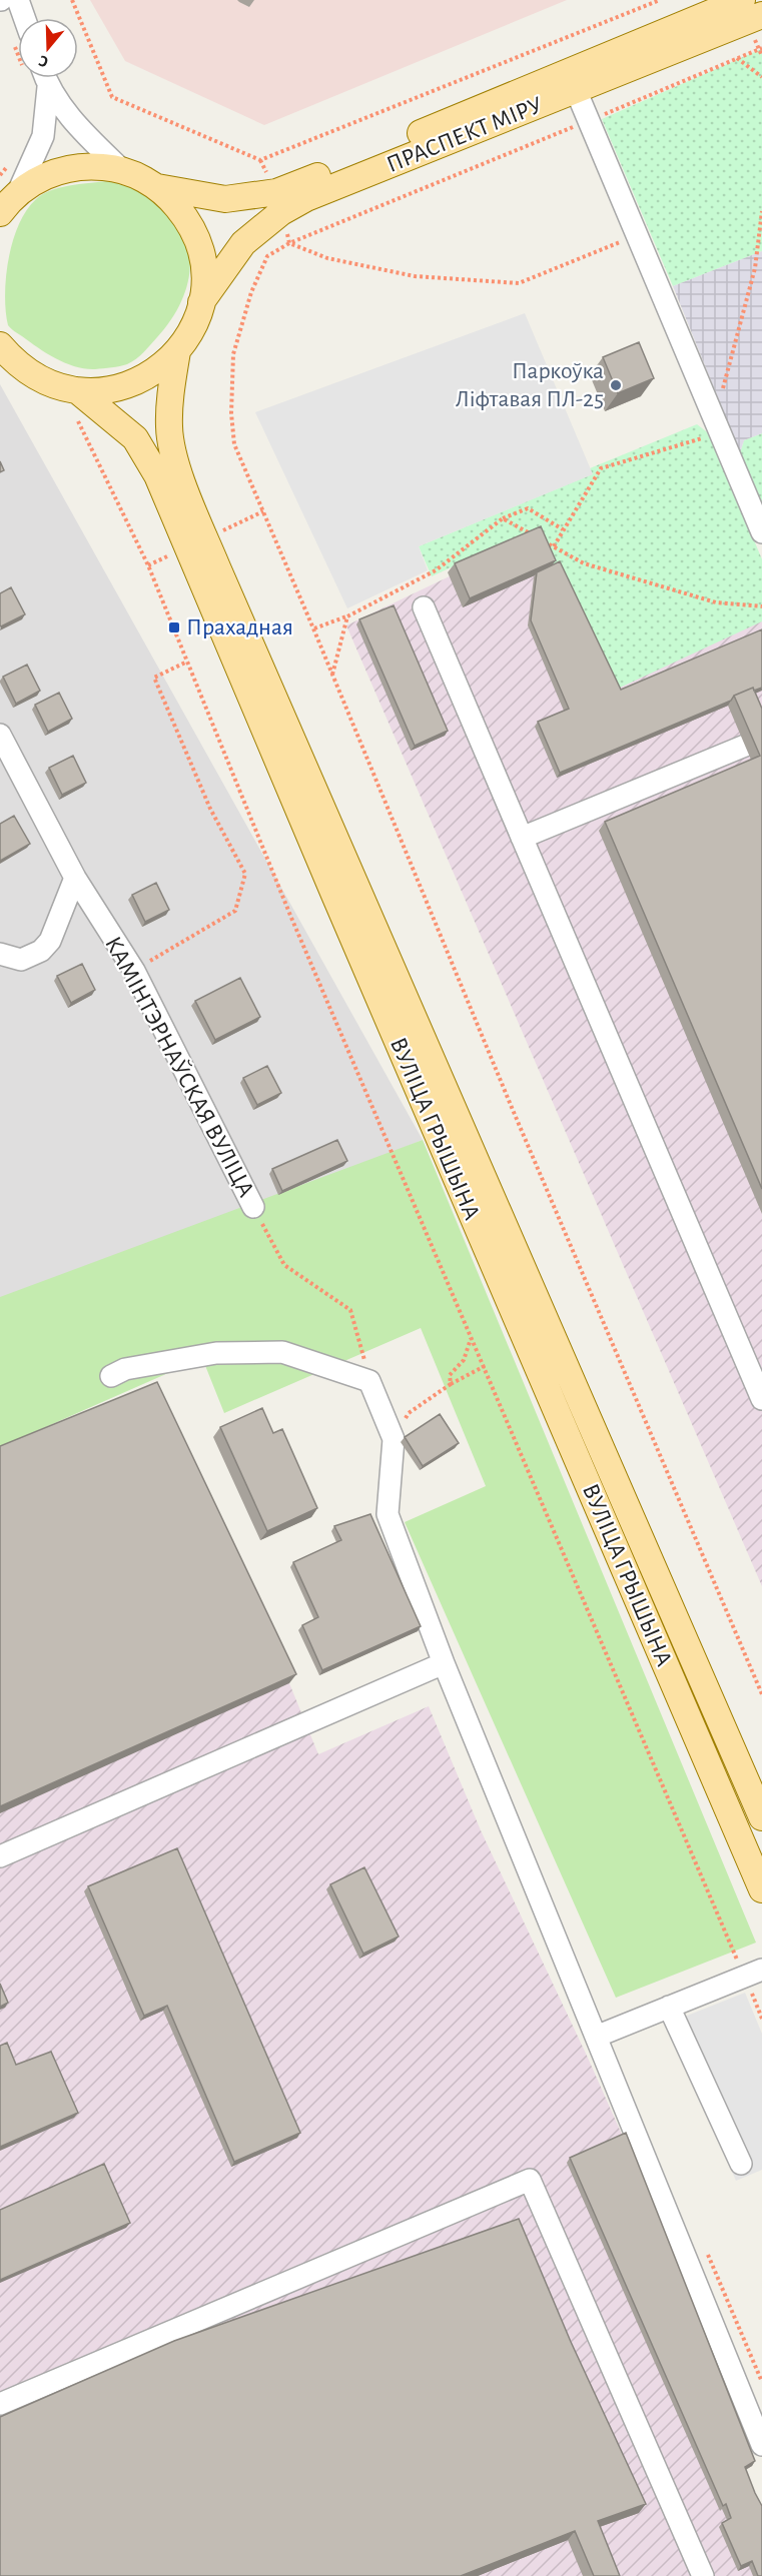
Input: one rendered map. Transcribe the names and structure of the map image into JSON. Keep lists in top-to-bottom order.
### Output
{
  "streets": {
    "main road": ["ПРАСПЕКТ МІРУ", "ВУЛІЦА ГРЫШЫНА"],
    "street": ["КАМІНТЭРНАЎСКАЯ ВУЛІЦА"]
  },
  "places": {
    "other": ["Паркоўка Ліфтавая ПЛ-25"],
    "transit": ["Прахадная"]
  },
  "north": "bottom"
}
